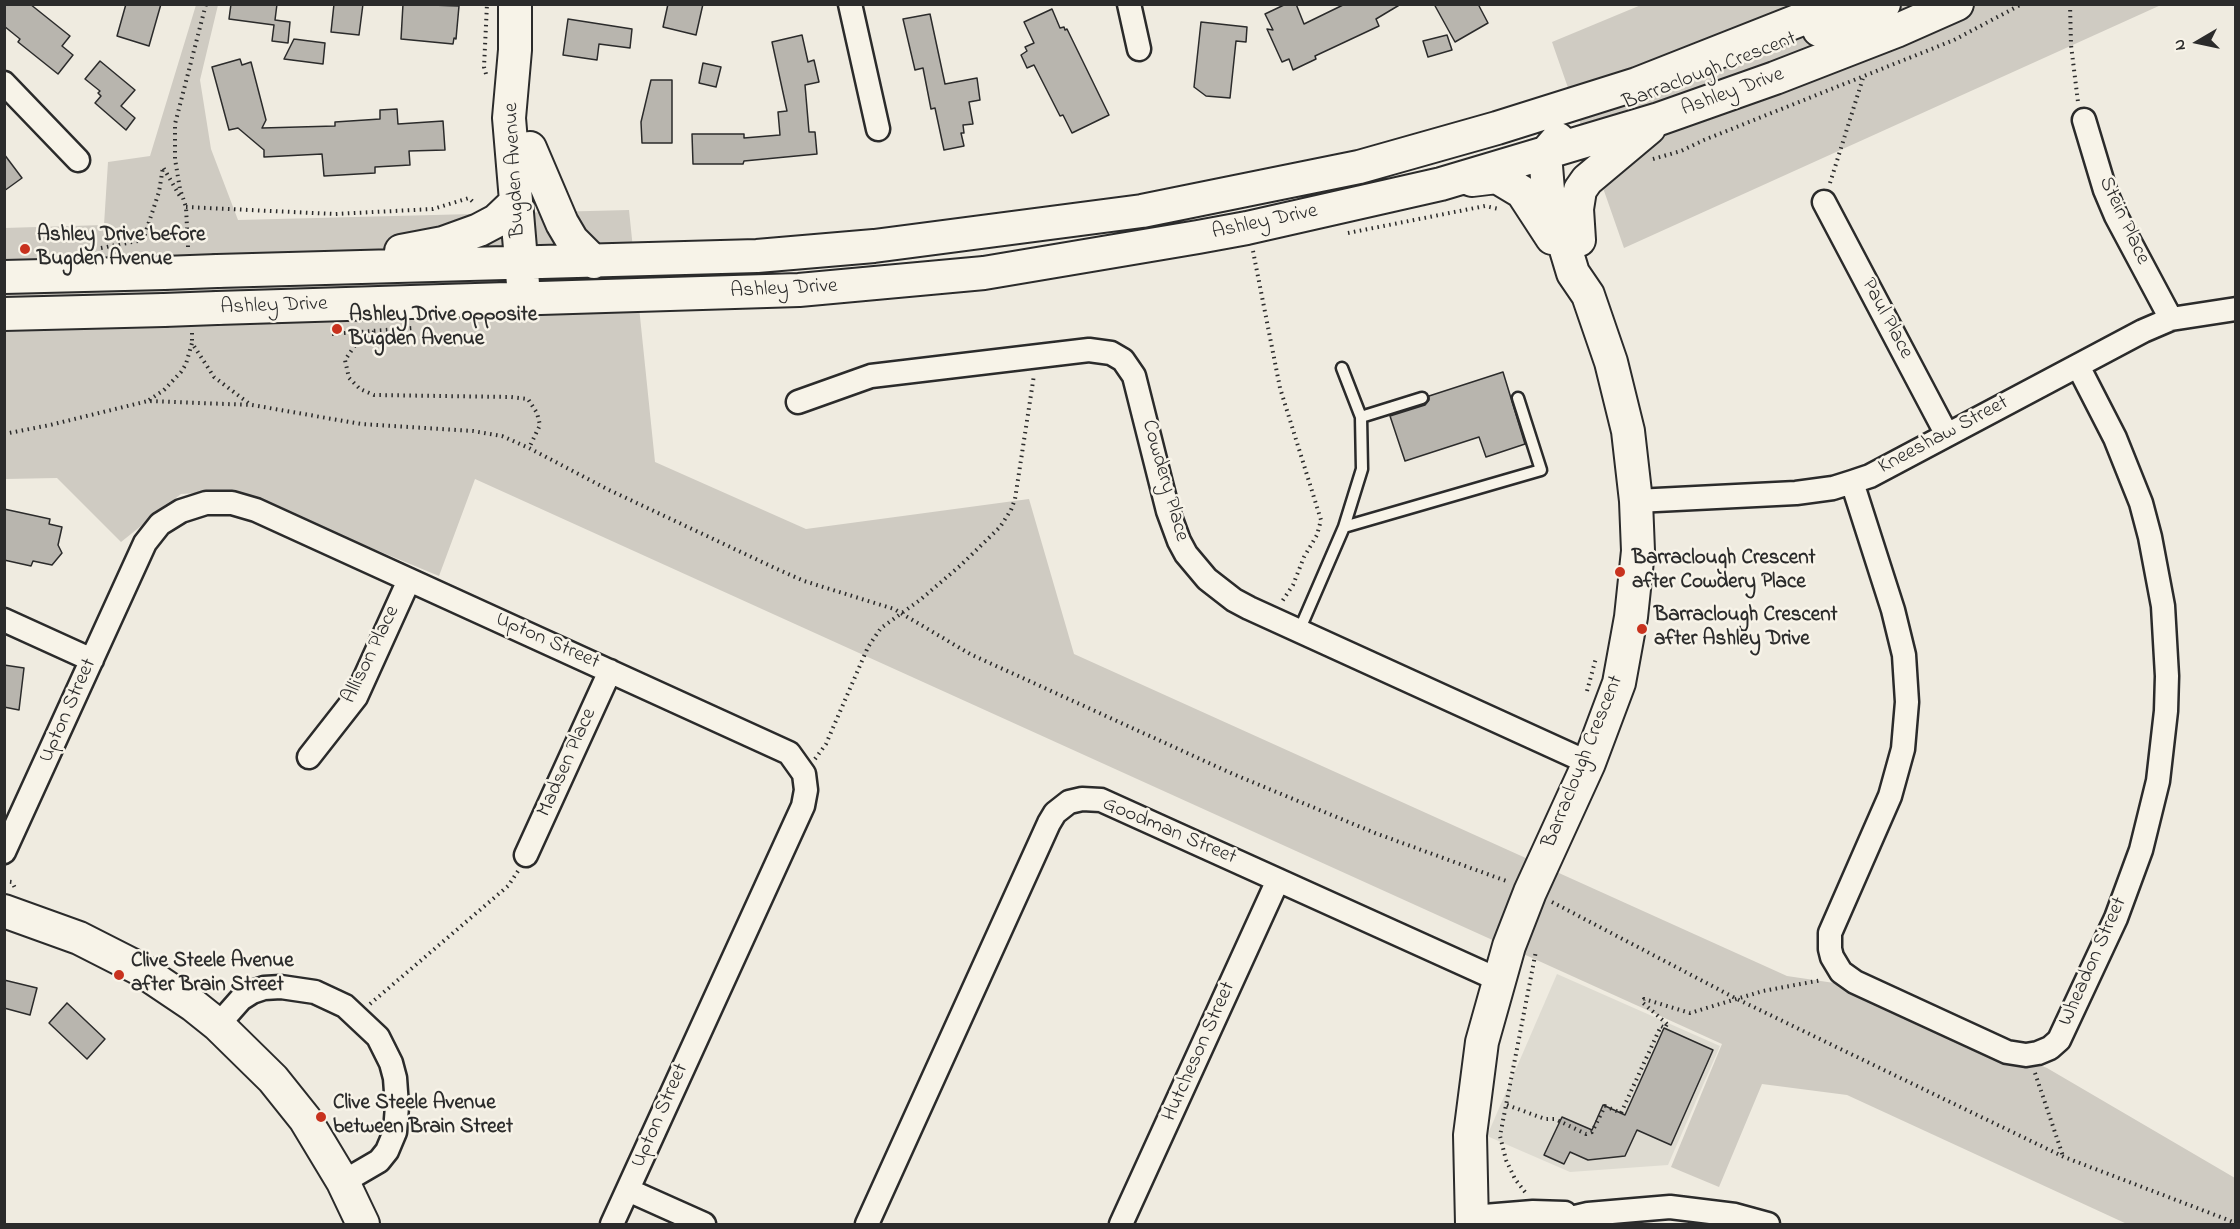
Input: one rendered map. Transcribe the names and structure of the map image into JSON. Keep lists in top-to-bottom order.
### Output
{
  "streets": {
    "main road": ["Barraclough Crescent", "Ashley Drive", "Bugden Avenue"],
    "street": [
      "Stein Place",
      "Paul Place",
      "Kneeshaw Street",
      "Cowdery Place",
      "Upton Street",
      "Allison Place",
      "Madsen Place",
      "Goodman Street",
      "Wheadon Street",
      "Hutcheson Street"
    ]
  },
  "crossings": [
    ["Barraclough Crescent", "Ashley Drive"],
    ["Barraclough Crescent", "Kneeshaw Street"],
    ["Barraclough Crescent", "Cowdery Place"],
    ["Barraclough Crescent", "Goodman Street"],
    ["Ashley Drive", "Bugden Avenue"],
    ["Stein Place", "Kneeshaw Street"],
    ["Paul Place", "Kneeshaw Street"],
    ["Kneeshaw Street", "Wheadon Street"],
    ["Upton Street", "Allison Place"],
    ["Upton Street", "Madsen Place"],
    ["Goodman Street", "Hutcheson Street"]
  ],
  "places": [
    "Ashley Drive before Bugden Avenue",
    "Ashley Drive opposite Bugden Avenue",
    "Barraclough Crescent after Cowdery Place",
    "Barraclough Crescent after Ashley Drive",
    "Clive Steele Avenue after Brain Street",
    "Clive Steele Avenue between Brain Street"
  ],
  "north": "left"
}
